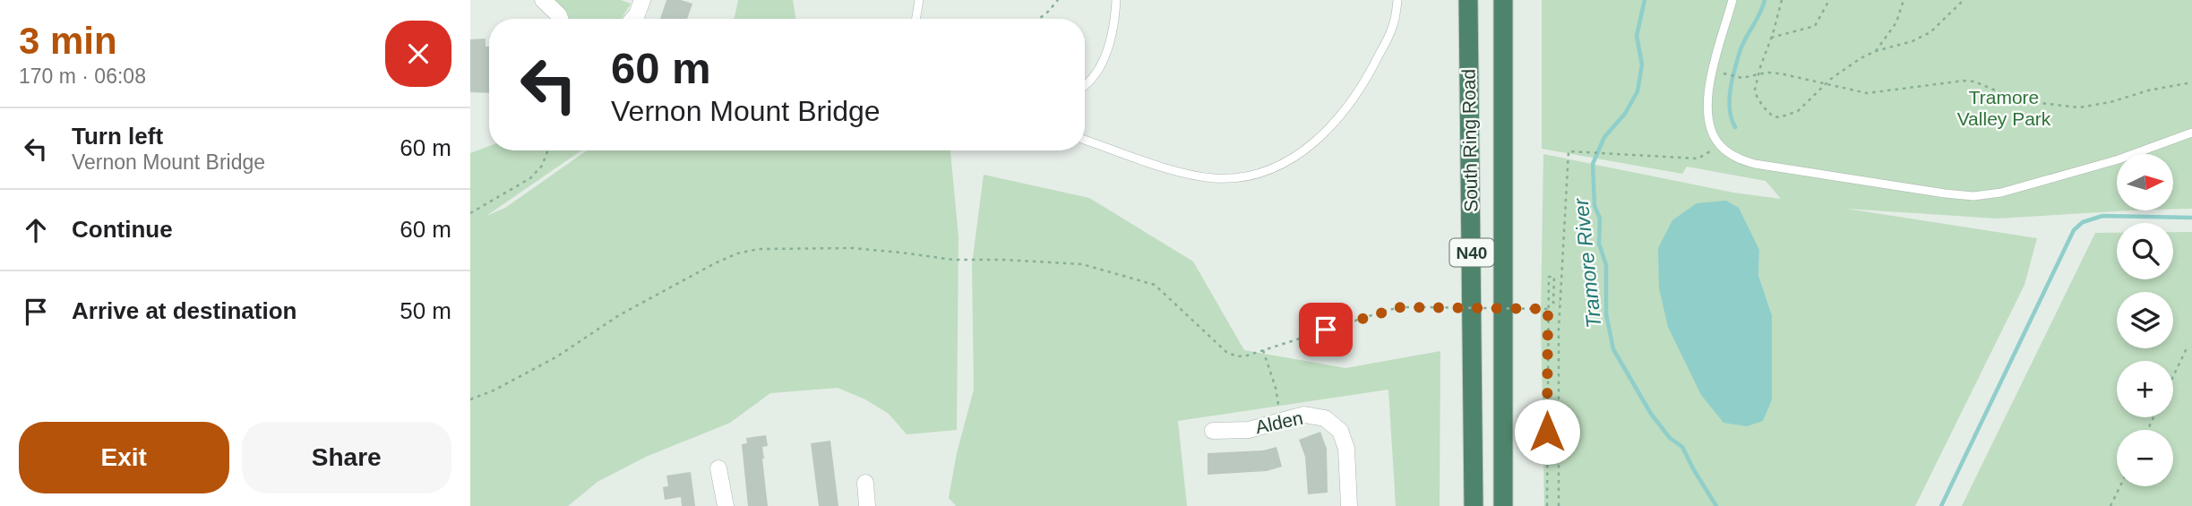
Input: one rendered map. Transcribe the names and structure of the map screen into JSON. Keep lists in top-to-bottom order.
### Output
{
  "streets": {
    "highway": ["South Ring Road", "N40"],
    "street": ["Alden"]
  },
  "water": ["Tramore River"],
  "parks": ["Tramore Valley Park"],
  "north": "right",
  "page": {
    "heading": ["3 min", "170 m · 06:08"],
    "turn": ["60 m", "Vernon Mount Bridge"],
    "list": [
      {
        "name": "Turn left",
        "note": "Vernon Mount Bridge",
        "value": "60 m"
      },
      {
        "name": "Continue",
        "value": "60 m"
      },
      {
        "name": "Arrive at destination",
        "value": "50 m"
      }
    ],
    "map_buttons": ["+", "−"],
    "buttons": ["Exit", "Share"]
  }
}
